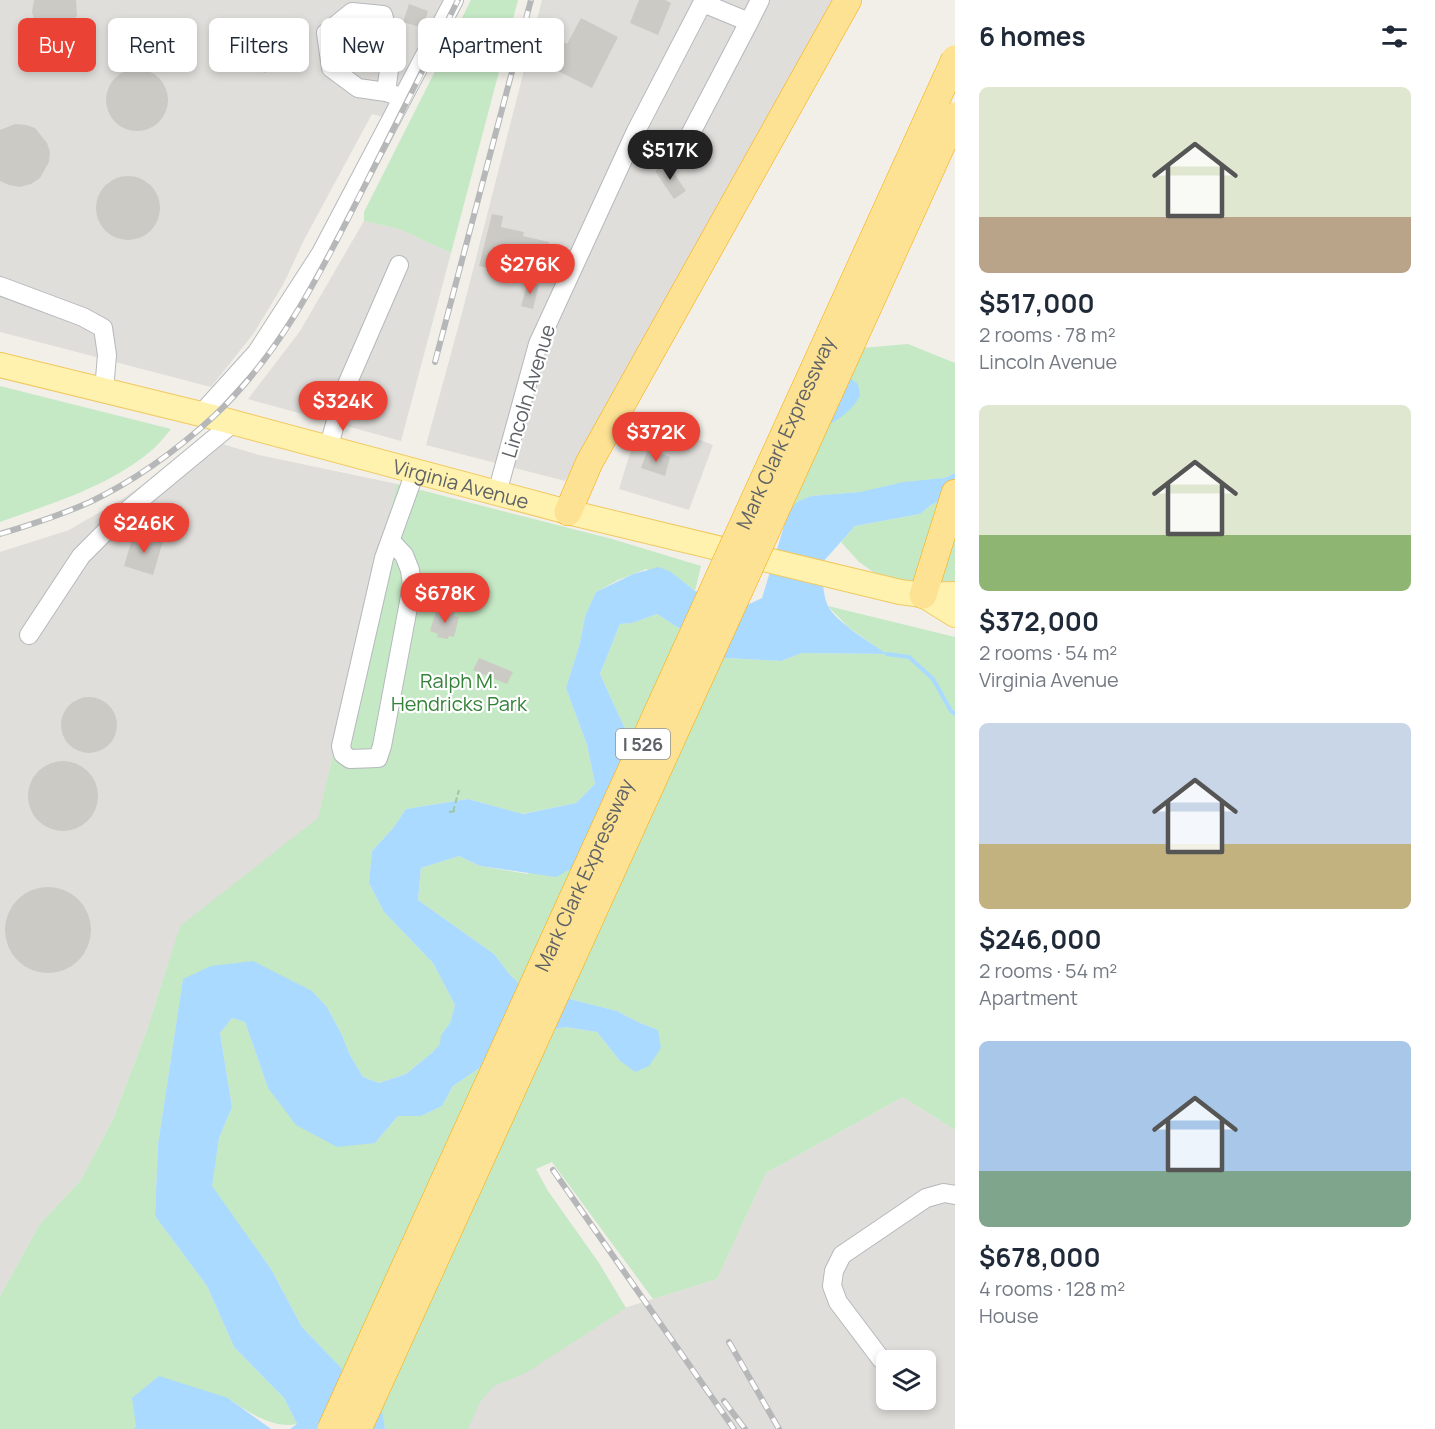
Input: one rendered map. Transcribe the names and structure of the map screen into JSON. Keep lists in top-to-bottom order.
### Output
{
  "streets": {
    "highway": ["Mark Clark Expressway", "I 526"],
    "main road": ["Virginia Avenue"],
    "street": ["Lincoln Avenue"]
  },
  "crossings": [
    ["Lincoln Avenue", "Virginia Avenue"]
  ],
  "parks": ["Ralph M. Hendricks Park"],
  "page": {
    "heading": "6 homes",
    "chip": [
      "Buy",
      "Rent",
      "Filters",
      "New",
      "Apartment"
    ],
    "list": [
      {
        "name": "$517,000",
        "note": "2 rooms · 78 m² · Lincoln Avenue"
      },
      {
        "name": "$372,000",
        "note": "2 rooms · 54 m² · Virginia Avenue"
      },
      {
        "name": "$246,000",
        "note": "2 rooms · 54 m² · Apartment"
      },
      {
        "name": "$678,000",
        "note": "4 rooms · 128 m² · House"
      }
    ],
    "price": [
      "$517K",
      "$276K",
      "$324K",
      "$372K",
      "$246K",
      "$678K"
    ]
  }
}
